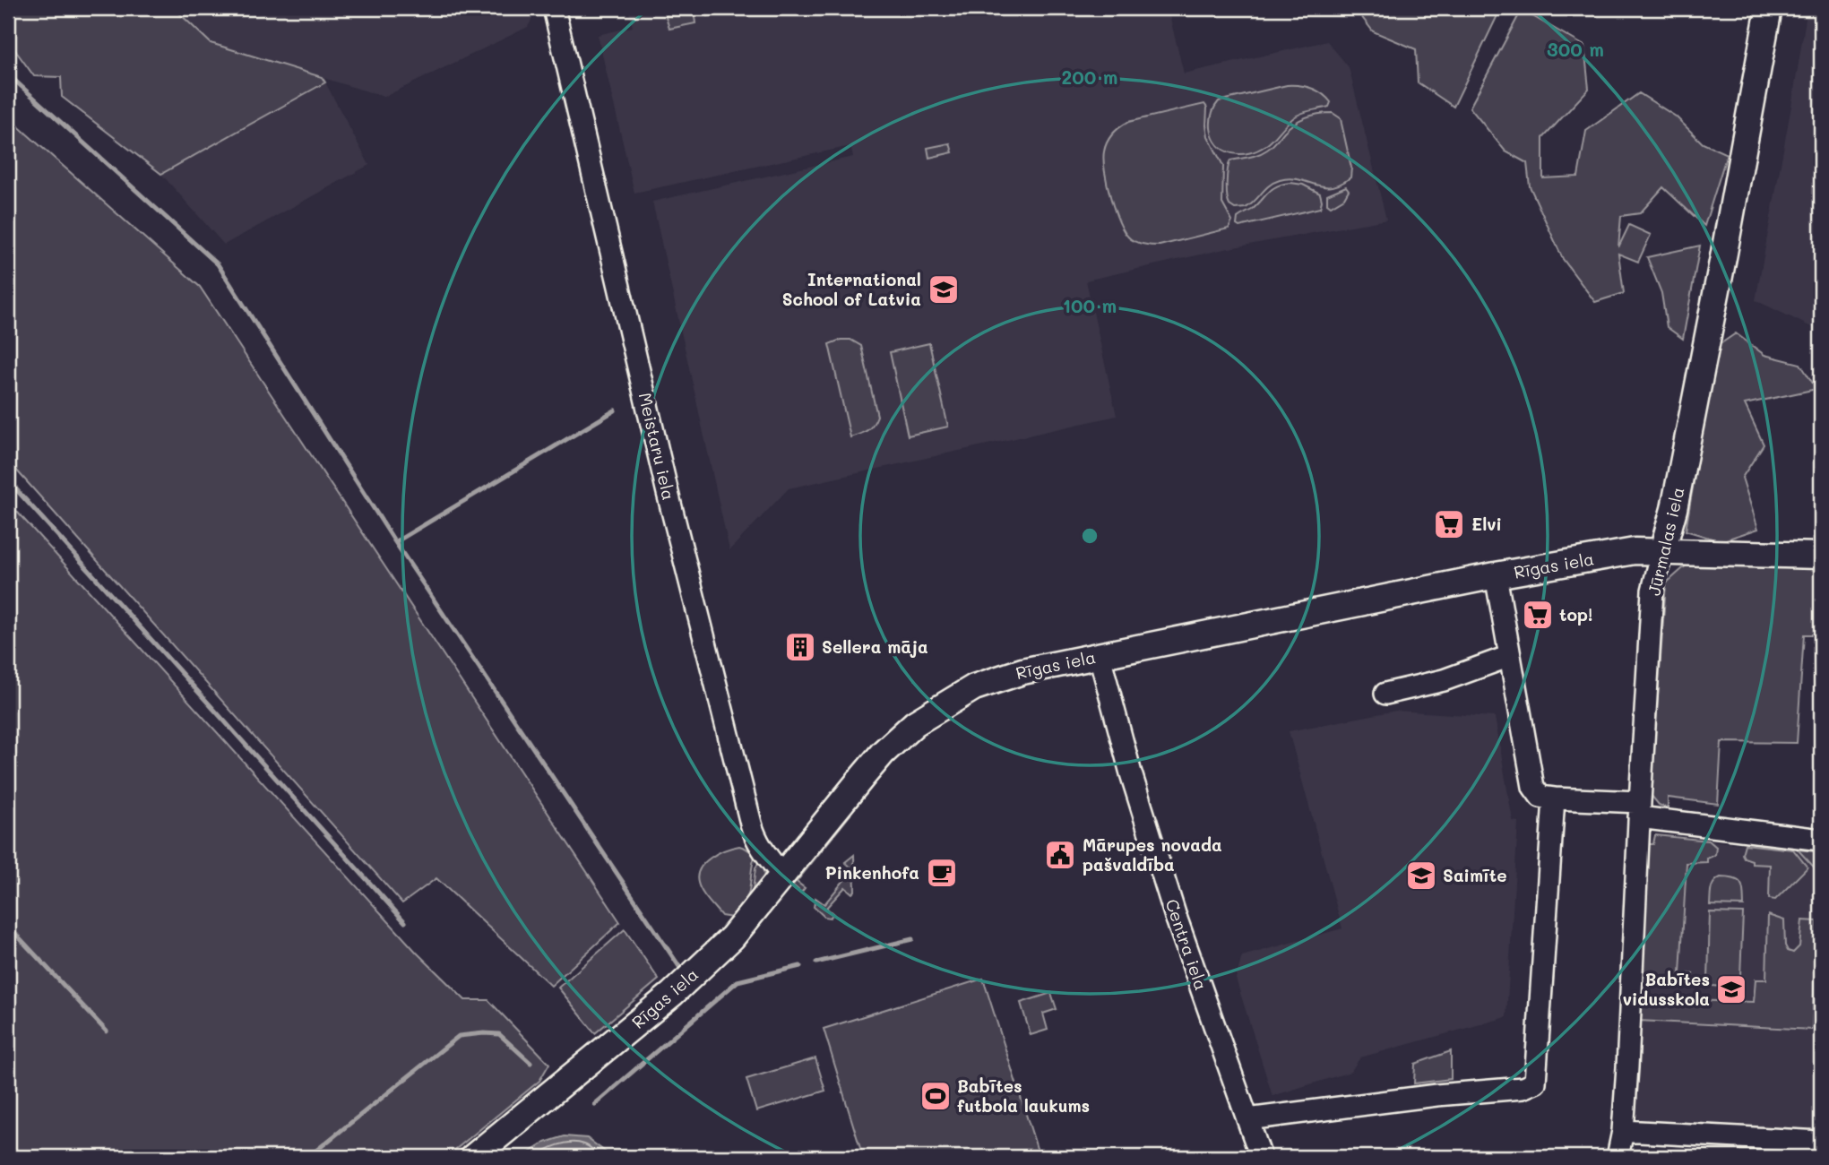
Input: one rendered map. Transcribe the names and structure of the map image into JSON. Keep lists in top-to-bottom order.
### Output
{
  "streets": {
    "main road": ["Jūrmalas iela", "Rīgas iela"],
    "street": ["Meistaru iela", "Centra iela"]
  },
  "crossings": [
    ["Meistaru iela", "Rīgas iela"],
    ["Jūrmalas iela", "Rīgas iela"],
    ["Rīgas iela", "Centra iela"]
  ],
  "places": {
    "school or university": ["International School of Latvia", "Saimīte", "Babītes vidusskola"],
    "supermarket": ["Elvi", "top!"],
    "building": ["Sellera māja"],
    "public building": ["Mārupes novada pašvaldība"],
    "cafe": ["Pinkenhofa"],
    "sports": ["Babītes futbola laukums"]
  },
  "rings": ["300 m", "200 m", "100 m"]
}
